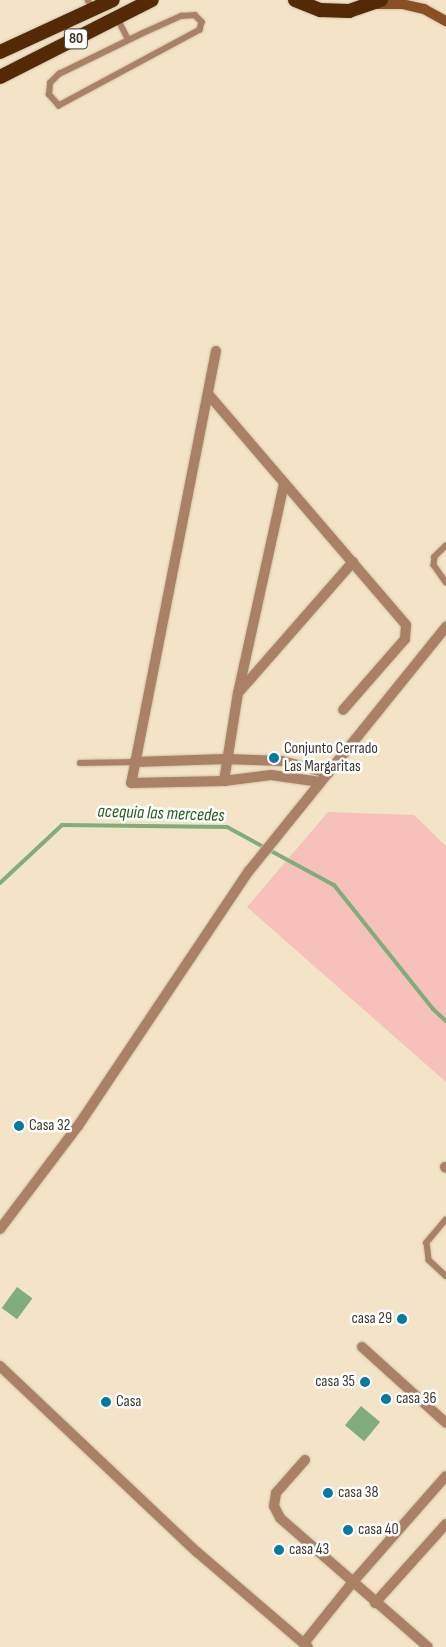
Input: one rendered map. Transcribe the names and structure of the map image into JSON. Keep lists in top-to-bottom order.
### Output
{
  "streets": {
    "highway": ["80"]
  },
  "water": ["acequia las mercedes"],
  "places": [
    "Conjunto Cerrado Las Margaritas",
    "Casa 32",
    "casa 29",
    "casa 35",
    "casa 36",
    "Casa",
    "casa 38",
    "casa 40",
    "casa 43"
  ]
}
